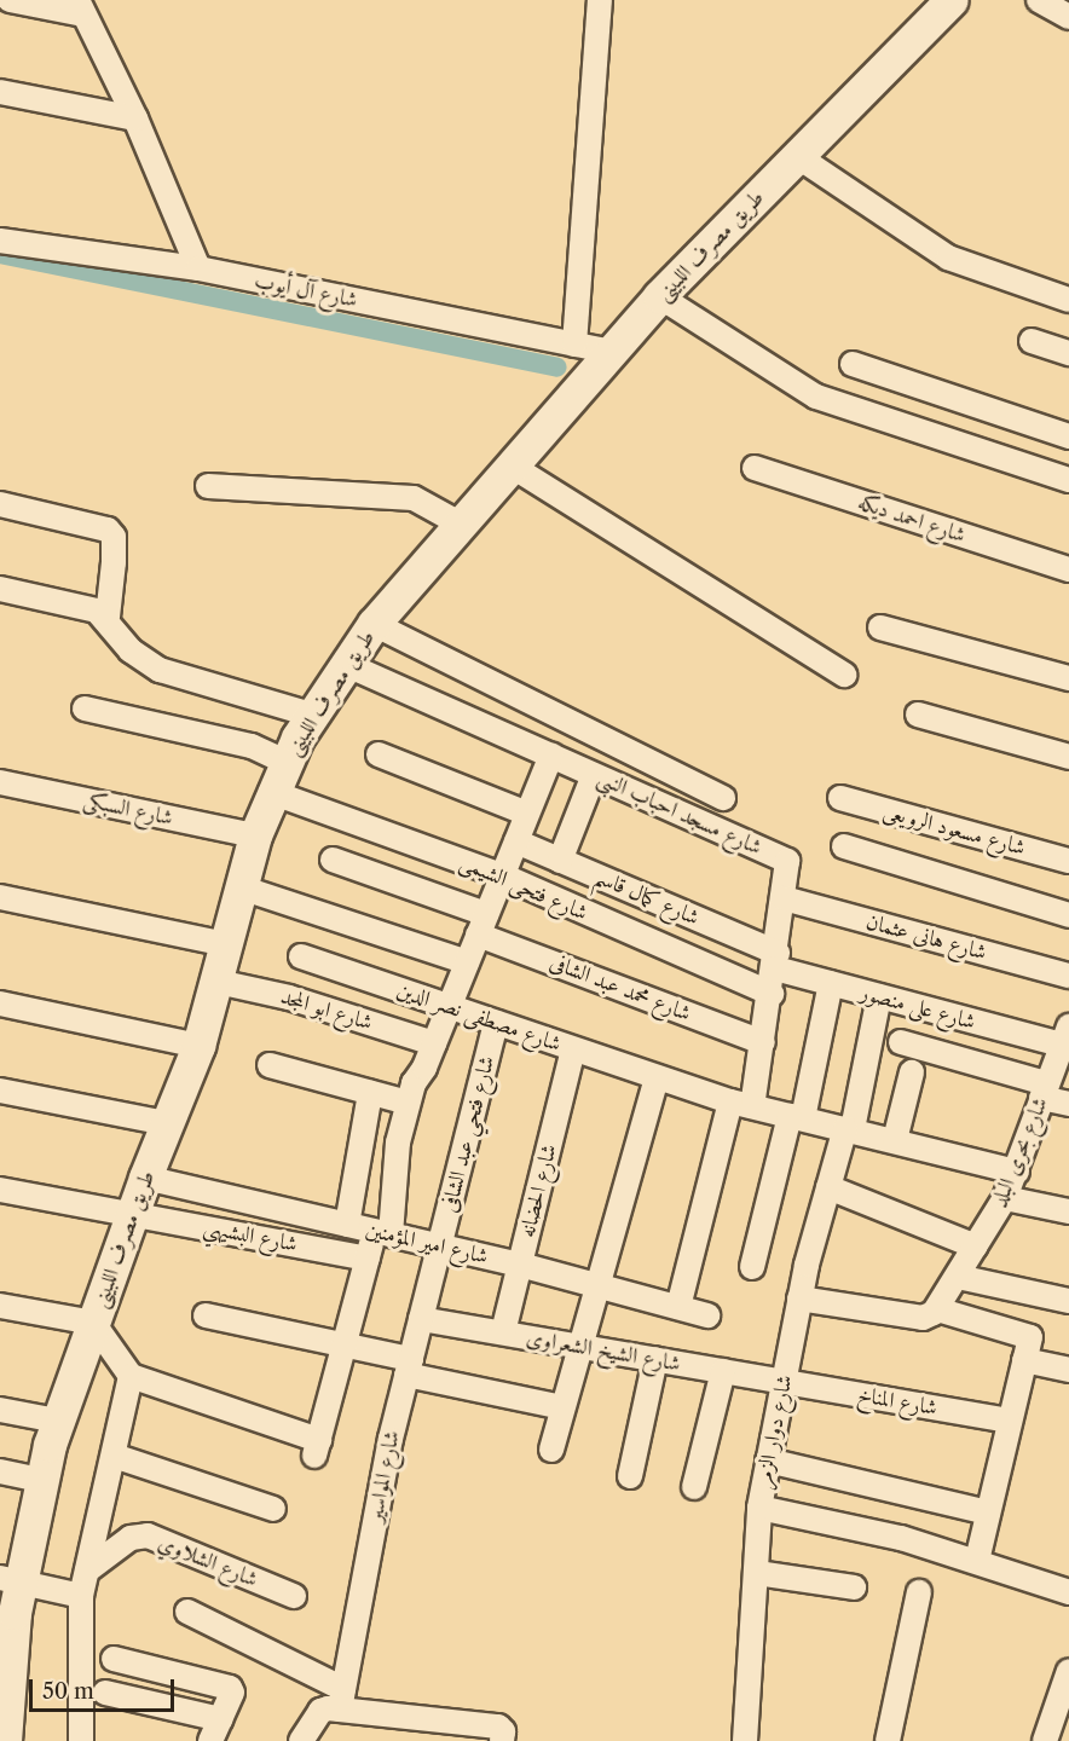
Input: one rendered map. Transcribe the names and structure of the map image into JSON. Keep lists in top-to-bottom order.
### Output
{
  "streets": {
    "street": [
      "طريق مصرف اللبينى",
      "شارع آل أيوب",
      "شارع احمد ديكه",
      "شارع السبكى",
      "شارع مسجد احباب النبى",
      "شارع مسعود الرويعى",
      "شارع فتحى الشيمى",
      "شارع كمال قاسم",
      "شارع هانى عثمان",
      "شارع محمد عبد الشافى",
      "شارع على منصور",
      "شارع ابو المجد",
      "شارع مصطفى نصر الدين",
      "شارع فتحي عبد الشافى",
      "شارع بحرى البلد",
      "شارع الحضانه",
      "شارع البشيهي",
      "شارع امير المؤمنين",
      "شارع الشيخ الشعراوى",
      "شارع المناخ",
      "شارع دوار الزمر",
      "شارع المواسير",
      "شارع الشلاوي"
    ]
  },
  "crossings": [
    ["طريق مصرف اللبينى", "شارع آل أيوب"],
    ["طريق مصرف اللبينى", "شارع السبكى"],
    ["طريق مصرف اللبينى", "شارع مسجد احباب النبى"],
    ["طريق مصرف اللبينى", "شارع فتحى الشيمى"],
    ["طريق مصرف اللبينى", "شارع ابو المجد"],
    ["طريق مصرف اللبينى", "شارع البشيهي"],
    ["طريق مصرف اللبينى", "شارع امير المؤمنين"],
    ["شارع مسجد احباب النبى", "شارع فتحى الشيمى"],
    ["شارع مسجد احباب النبى", "شارع كمال قاسم"],
    ["شارع مسجد احباب النبى", "شارع هانى عثمان"],
    ["شارع مسجد احباب النبى", "شارع محمد عبد الشافى"],
    ["شارع مسجد احباب النبى", "شارع على منصور"],
    ["شارع مسجد احباب النبى", "شارع مصطفى نصر الدين"],
    ["شارع مسجد احباب النبى", "شارع امير المؤمنين"],
    ["شارع كمال قاسم", "شارع على منصور"],
    ["شارع على منصور", "شارع بحرى البلد"],
    ["شارع على منصور", "شارع دوار الزمر"],
    ["شارع مصطفى نصر الدين", "شارع فتحي عبد الشافى"],
    ["شارع مصطفى نصر الدين", "شارع بحرى البلد"],
    ["شارع مصطفى نصر الدين", "شارع الحضانه"],
    ["شارع مصطفى نصر الدين", "شارع دوار الزمر"],
    ["شارع فتحي عبد الشافى", "شارع امير المؤمنين"],
    ["شارع فتحي عبد الشافى", "شارع المواسير"],
    ["شارع الحضانه", "شارع امير المؤمنين"],
    ["شارع الحضانه", "شارع الشيخ الشعراوى"],
    ["شارع امير المؤمنين", "شارع المواسير"],
    ["شارع الشيخ الشعراوى", "شارع المناخ"],
    ["شارع الشيخ الشعراوى", "شارع دوار الزمر"],
    ["شارع الشيخ الشعراوى", "شارع المواسير"],
    ["شارع المناخ", "شارع دوار الزمر"]
  ],
  "scale_bar": "50 m"
}
